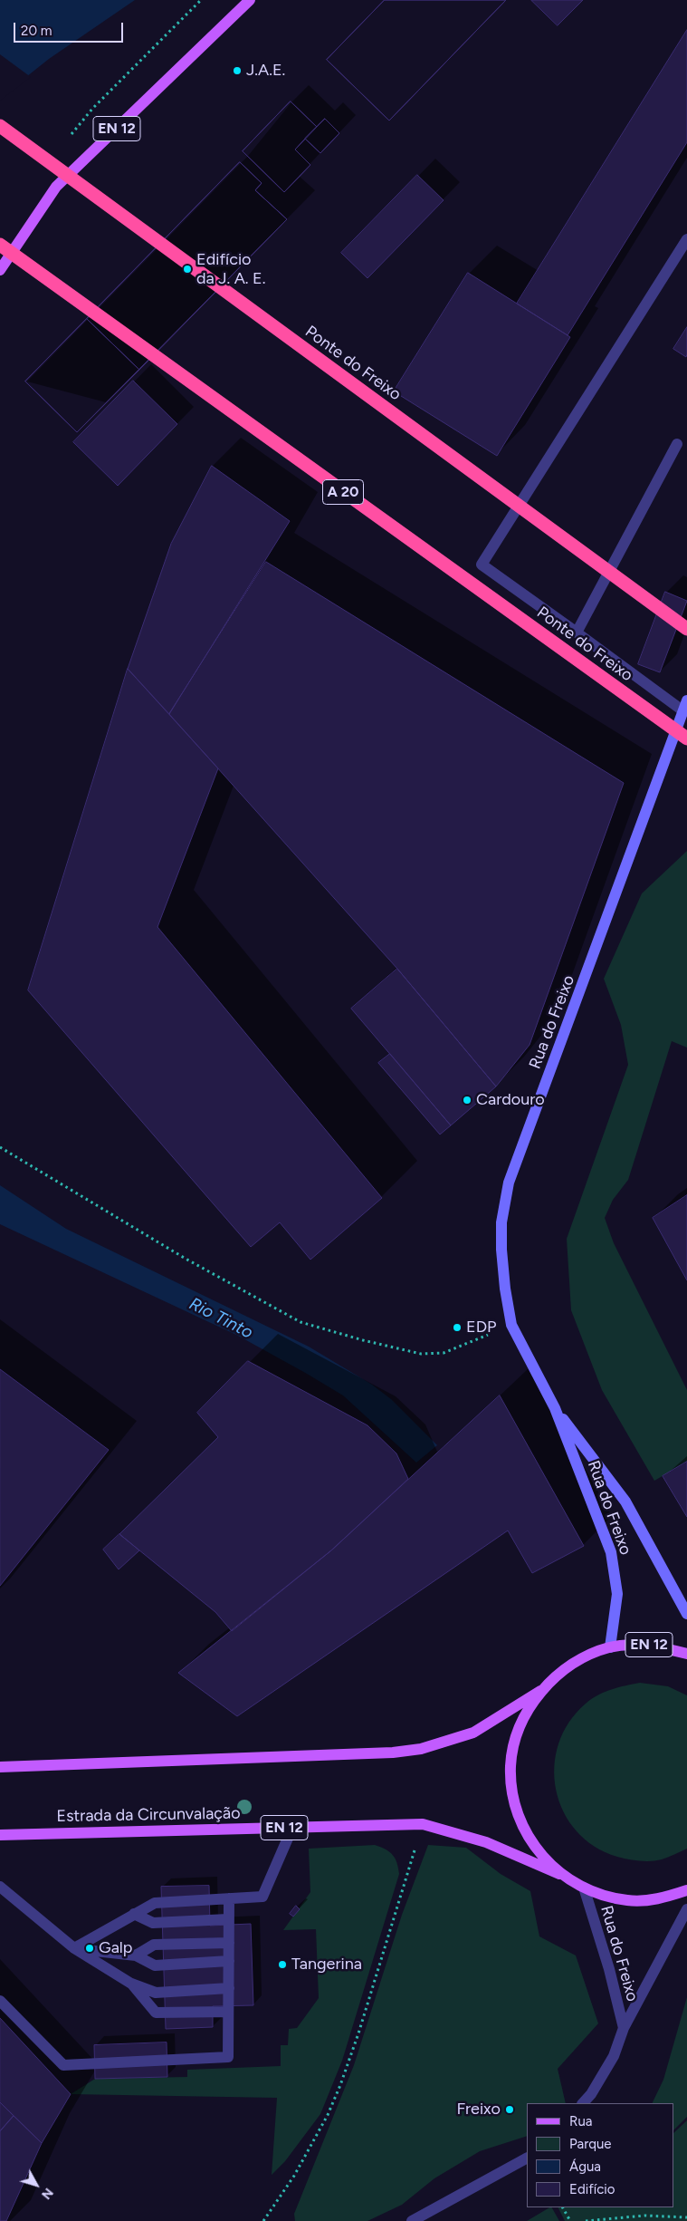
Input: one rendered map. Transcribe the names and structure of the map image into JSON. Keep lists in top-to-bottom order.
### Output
{
  "streets": {
    "highway": ["Ponte do Freixo", "A 20"],
    "main road": ["EN 12", "Rua do Freixo", "Estrada da Circunvalação"]
  },
  "crossings": [
    ["EN 12", "Rua do Freixo"],
    ["EN 12", "Estrada da Circunvalação"]
  ],
  "water": ["Rio Tinto"],
  "places": [
    "J.A.E.",
    "Edifício da J. A. E.",
    "Cardouro",
    "EDP",
    "Galp",
    "Tangerina",
    "Freixo"
  ],
  "legend": [
    "Rua",
    "Parque",
    "Água",
    "Edifício"
  ],
  "scale_bar": "20 m",
  "north": "bottom right"
}
